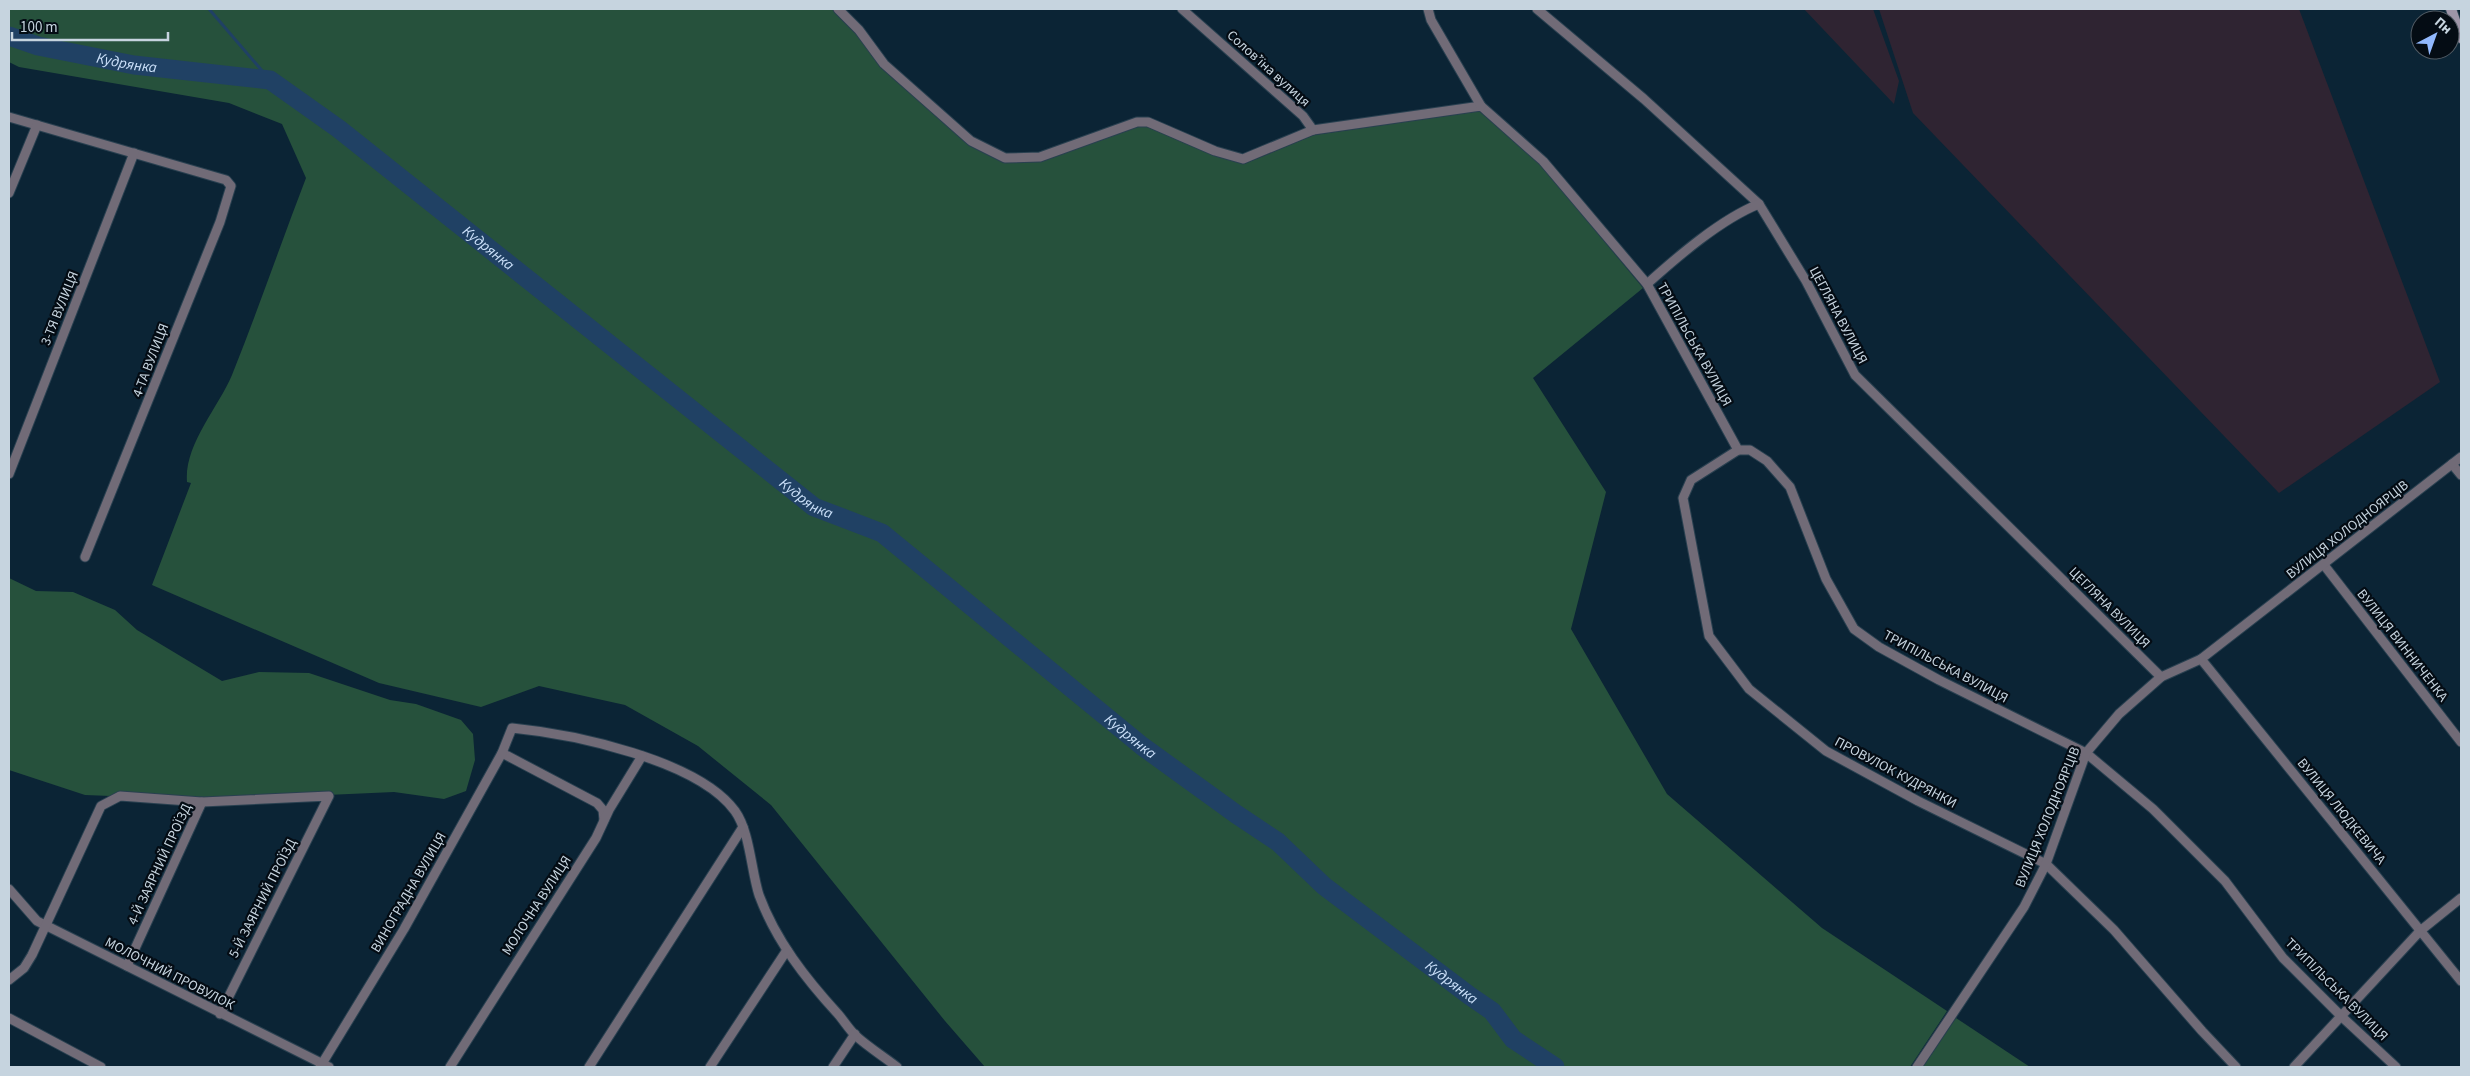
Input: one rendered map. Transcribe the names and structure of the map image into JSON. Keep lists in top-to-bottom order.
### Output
{
  "streets": {
    "street": [
      "Соловʼїна вулиця",
      "3-ТЯ ВУЛИЦЯ",
      "ЦЕГЛЯНА ВУЛИЦЯ",
      "ТРИПІЛЬСЬКА ВУЛИЦЯ",
      "4-ТА ВУЛИЦЯ",
      "ВУЛИЦЯ ХОЛОДНОЯРЦІВ",
      "ВУЛИЦЯ ВИННИЧЕНКА",
      "ПРОВУЛОК КУДРЯНКИ",
      "ВУЛИЦЯ ЛЮДКЕВИЧА",
      "4-Й ЗАЯРНИЙ ПРОЇЗД",
      "ВИНОГРАДНА ВУЛИЦЯ",
      "5-Й ЗАЯРНИЙ ПРОЇЗД",
      "МОЛОЧНА ВУЛИЦЯ",
      "МОЛОЧНИЙ ПРОВУЛОК"
    ]
  },
  "crossings": [
    ["3-ТЯ ВУЛИЦЯ", "4-ТА ВУЛИЦЯ"],
    ["ЦЕГЛЯНА ВУЛИЦЯ", "ВУЛИЦЯ ХОЛОДНОЯРЦІВ"],
    ["ТРИПІЛЬСЬКА ВУЛИЦЯ", "ВУЛИЦЯ ХОЛОДНОЯРЦІВ"],
    ["ТРИПІЛЬСЬКА ВУЛИЦЯ", "ПРОВУЛОК КУДРЯНКИ"],
    ["ВУЛИЦЯ ХОЛОДНОЯРЦІВ", "ВУЛИЦЯ ВИННИЧЕНКА"],
    ["ВУЛИЦЯ ХОЛОДНОЯРЦІВ", "ПРОВУЛОК КУДРЯНКИ"],
    ["ВУЛИЦЯ ХОЛОДНОЯРЦІВ", "ВУЛИЦЯ ЛЮДКЕВИЧА"],
    ["4-Й ЗАЯРНИЙ ПРОЇЗД", "5-Й ЗАЯРНИЙ ПРОЇЗД"],
    ["4-Й ЗАЯРНИЙ ПРОЇЗД", "МОЛОЧНИЙ ПРОВУЛОК"],
    ["ВИНОГРАДНА ВУЛИЦЯ", "МОЛОЧНА ВУЛИЦЯ"],
    ["ВИНОГРАДНА ВУЛИЦЯ", "МОЛОЧНИЙ ПРОВУЛОК"],
    ["5-Й ЗАЯРНИЙ ПРОЇЗД", "МОЛОЧНИЙ ПРОВУЛОК"]
  ],
  "water": ["Кудрянка"],
  "scale_bar": "100 m",
  "north": "top right"
}
